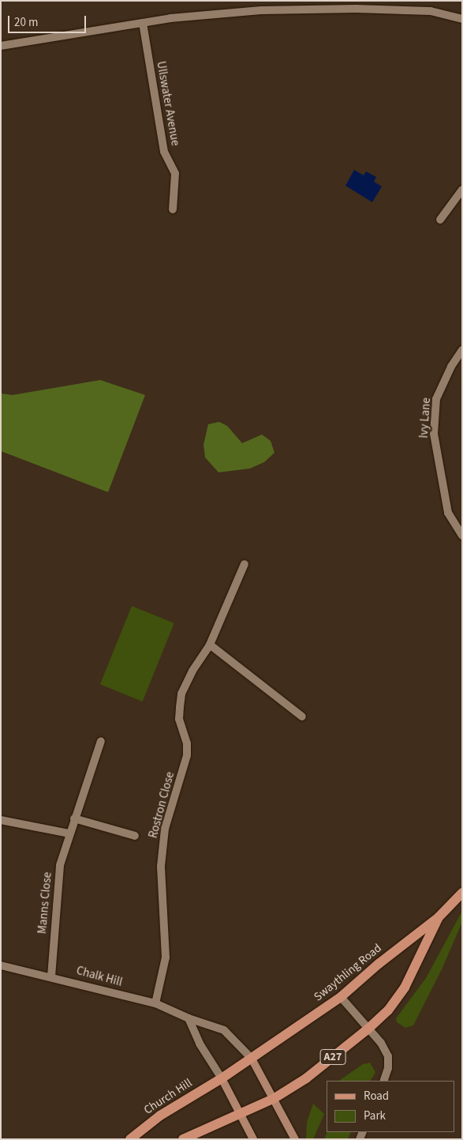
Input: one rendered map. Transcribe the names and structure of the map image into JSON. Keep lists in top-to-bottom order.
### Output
{
  "streets": {
    "main road": ["Swaythling Road", "A27", "Church Hill"],
    "street": [
      "Ullswater Avenue",
      "Ivy Lane",
      "Rostron Close",
      "Manns Close",
      "Chalk Hill"
    ]
  },
  "crossings": [
    ["Rostron Close", "Chalk Hill"],
    ["Manns Close", "Chalk Hill"],
    ["Swaythling Road", "Chalk Hill"],
    ["Swaythling Road", "A27"],
    ["Chalk Hill", "A27"],
    ["A27", "Church Hill"]
  ],
  "legend": ["Road", "Park"],
  "scale_bar": "20 m"
}
